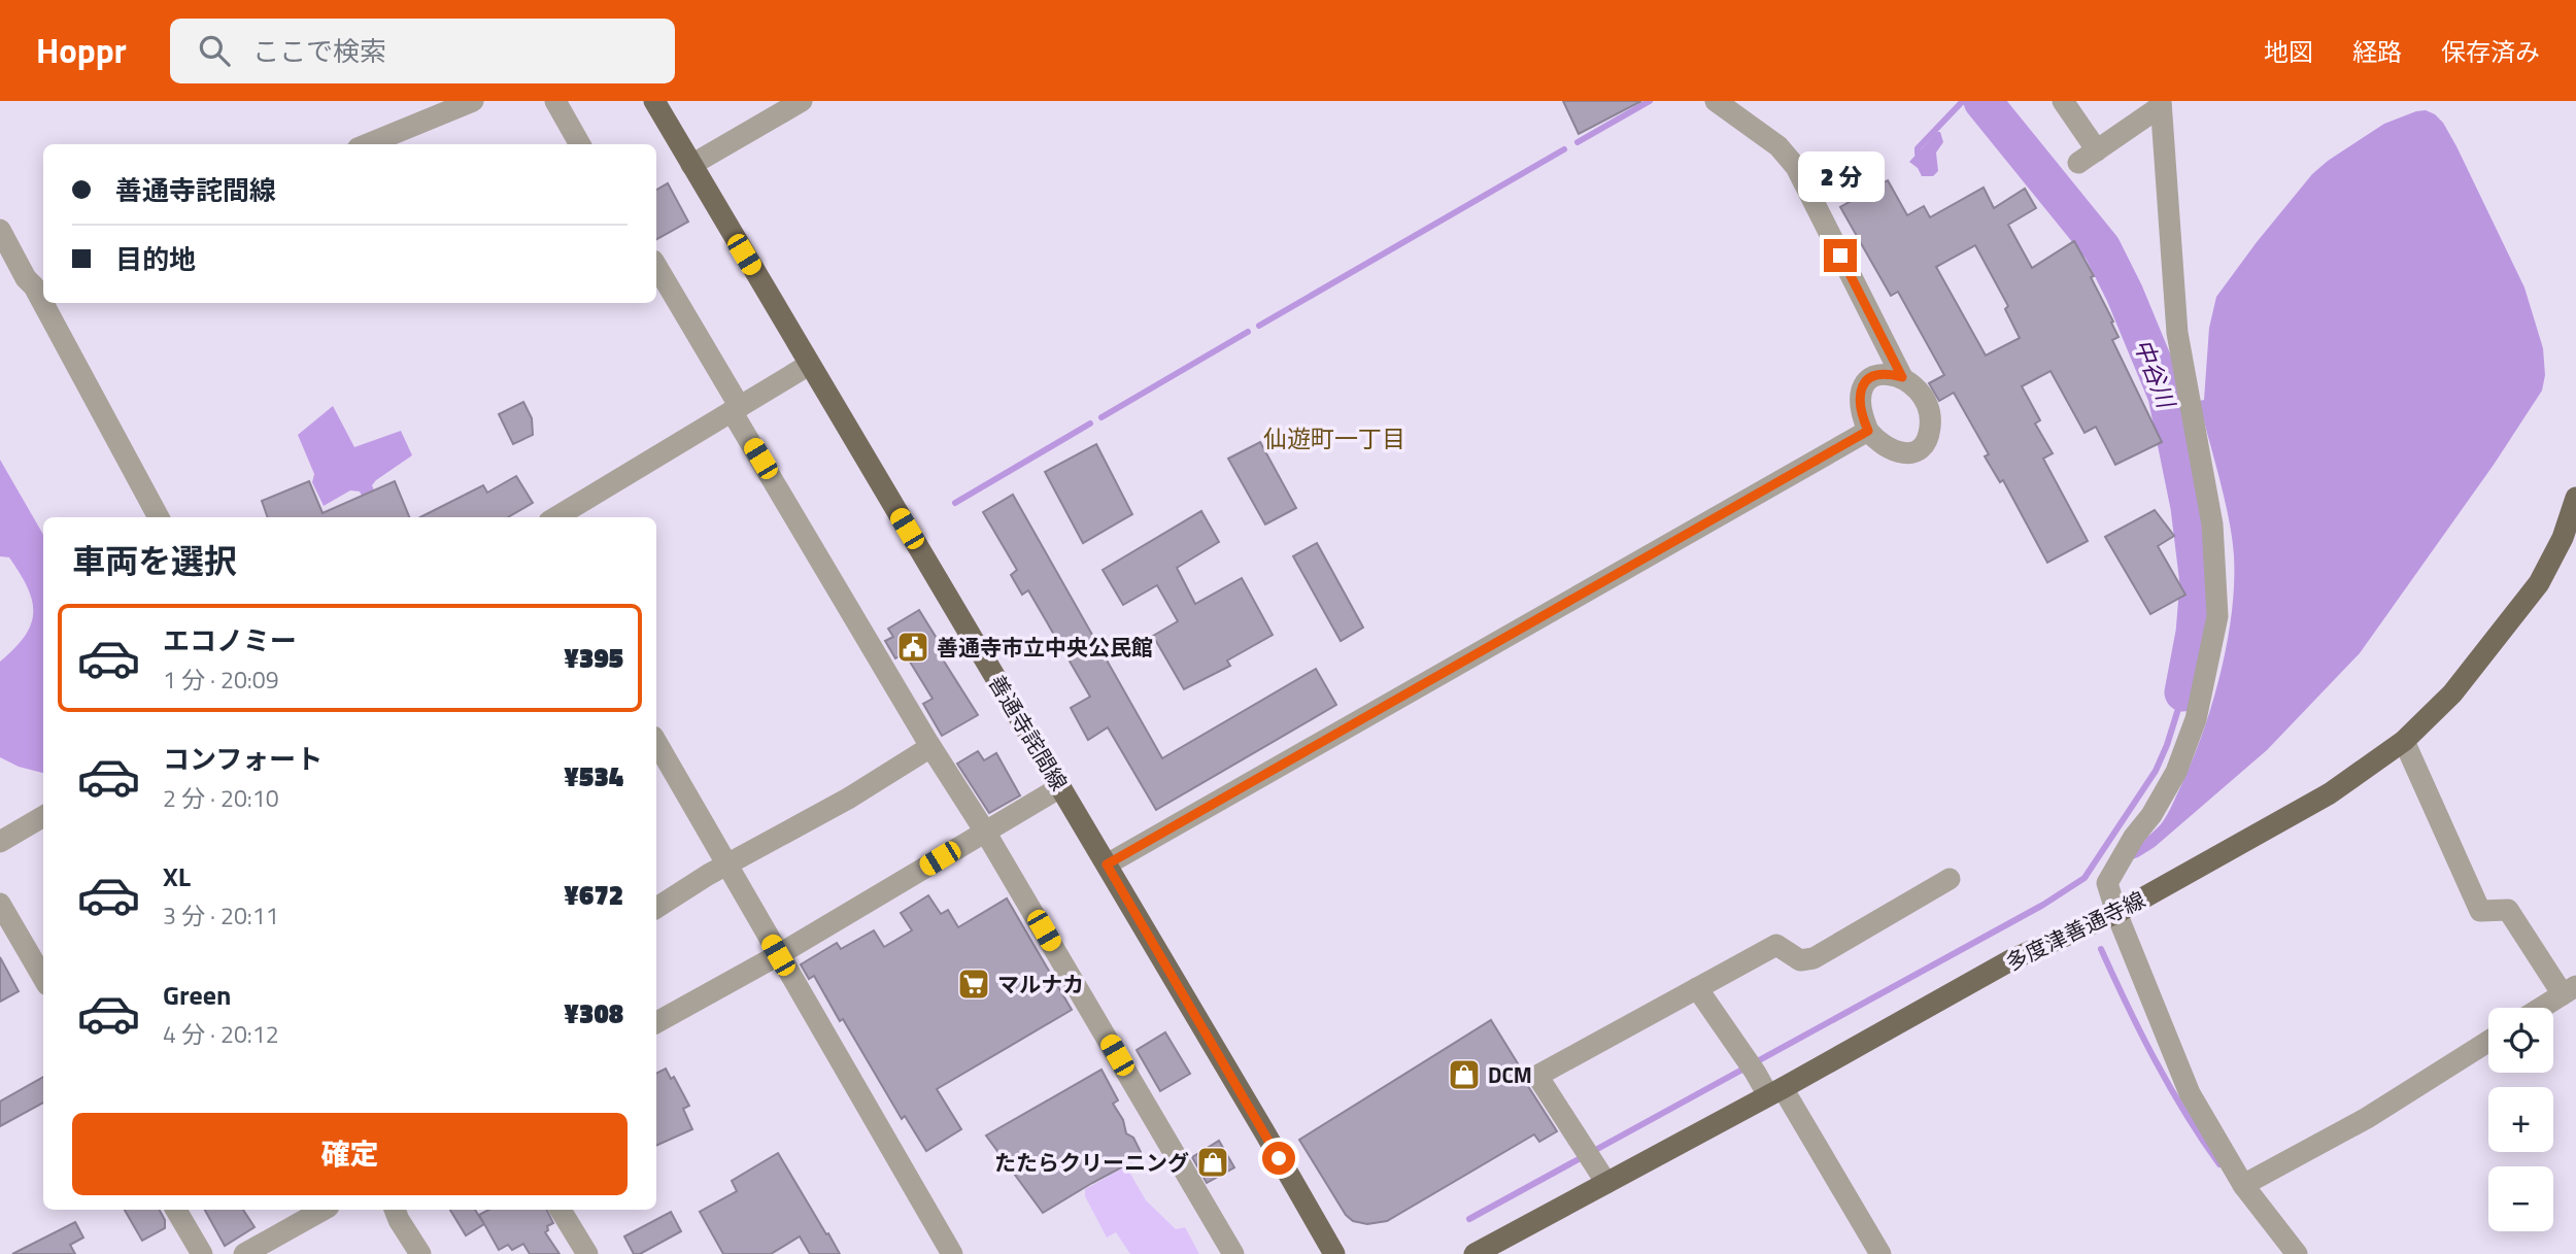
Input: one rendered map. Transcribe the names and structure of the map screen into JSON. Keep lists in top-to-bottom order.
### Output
{
  "streets": {
    "main road": ["善通寺詫間線", "多度津善通寺線"]
  },
  "districts": ["仙遊町一丁目"],
  "water": ["中谷川"],
  "places": {
    "public building": ["善通寺市立中央公民館"],
    "supermarket": ["マルナカ"],
    "shop": ["DCM", "たたらクリーニング"]
  },
  "page": {
    "header": "Hoppr",
    "search": "ここで検索",
    "nav": ["地図", "経路", "保存済み"],
    "banner": ["善通寺詫間線", "目的地"],
    "bubble": "2 分",
    "heading": "車両を選択",
    "list": [
      {
        "name": "エコノミー",
        "note": "1 分 · 20:09",
        "value": "¥395"
      },
      {
        "name": "コンフォート",
        "note": "2 分 · 20:10",
        "value": "¥534"
      },
      {
        "name": "XL",
        "note": "3 分 · 20:11",
        "value": "¥672"
      },
      {
        "name": "Green",
        "note": "4 分 · 20:12",
        "value": "¥308"
      }
    ],
    "map_buttons": ["+", "−"],
    "buttons": "確定"
  }
}
